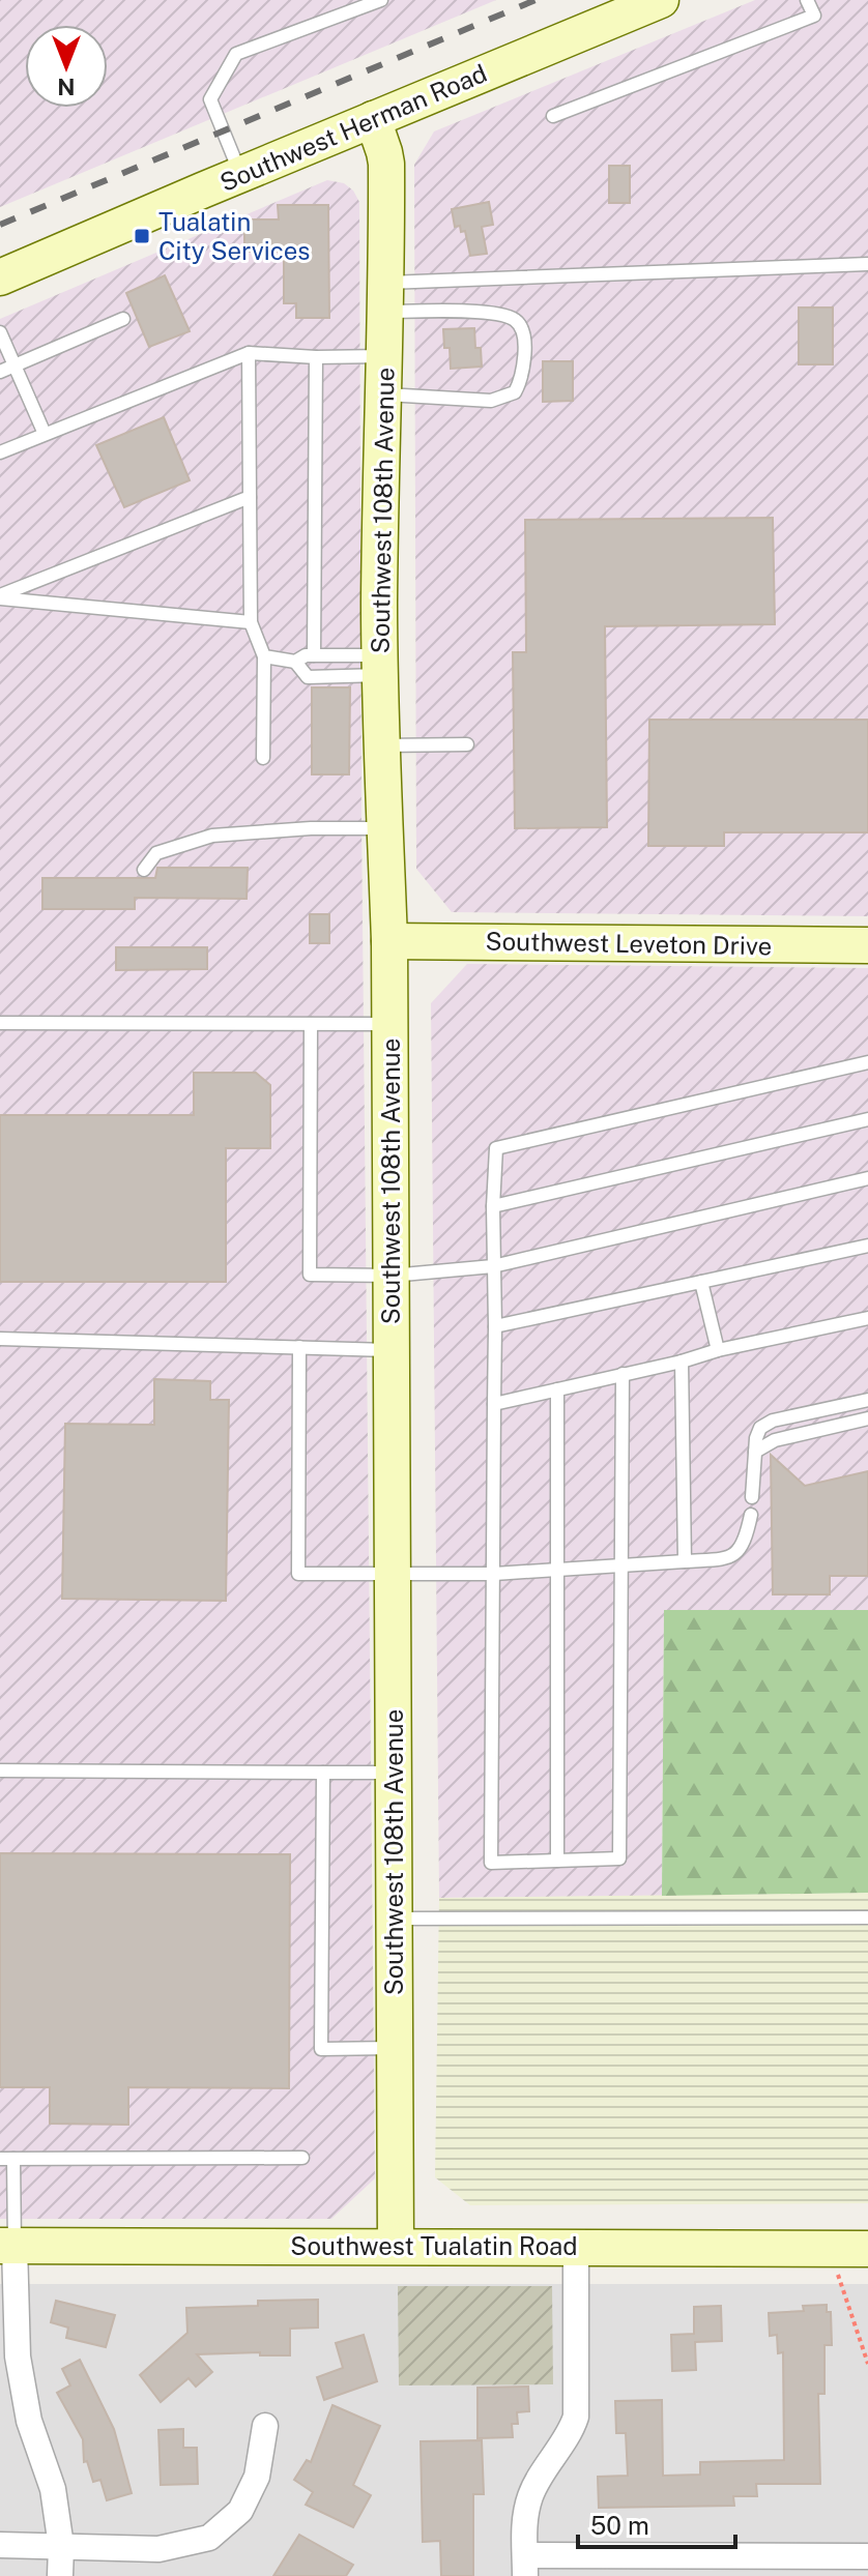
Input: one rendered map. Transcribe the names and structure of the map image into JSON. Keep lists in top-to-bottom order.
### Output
{
  "streets": {
    "street": [
      "Southwest Herman Road",
      "Southwest 108th Avenue",
      "Southwest Leveton Drive",
      "Southwest Tualatin Road"
    ]
  },
  "crossings": [
    ["Southwest Herman Road", "Southwest 108th Avenue"],
    ["Southwest 108th Avenue", "Southwest Leveton Drive"],
    ["Southwest 108th Avenue", "Southwest Tualatin Road"]
  ],
  "places": {
    "transit": ["Tualatin City Services"]
  },
  "scale_bar": "50 m",
  "north": "bottom"
}
